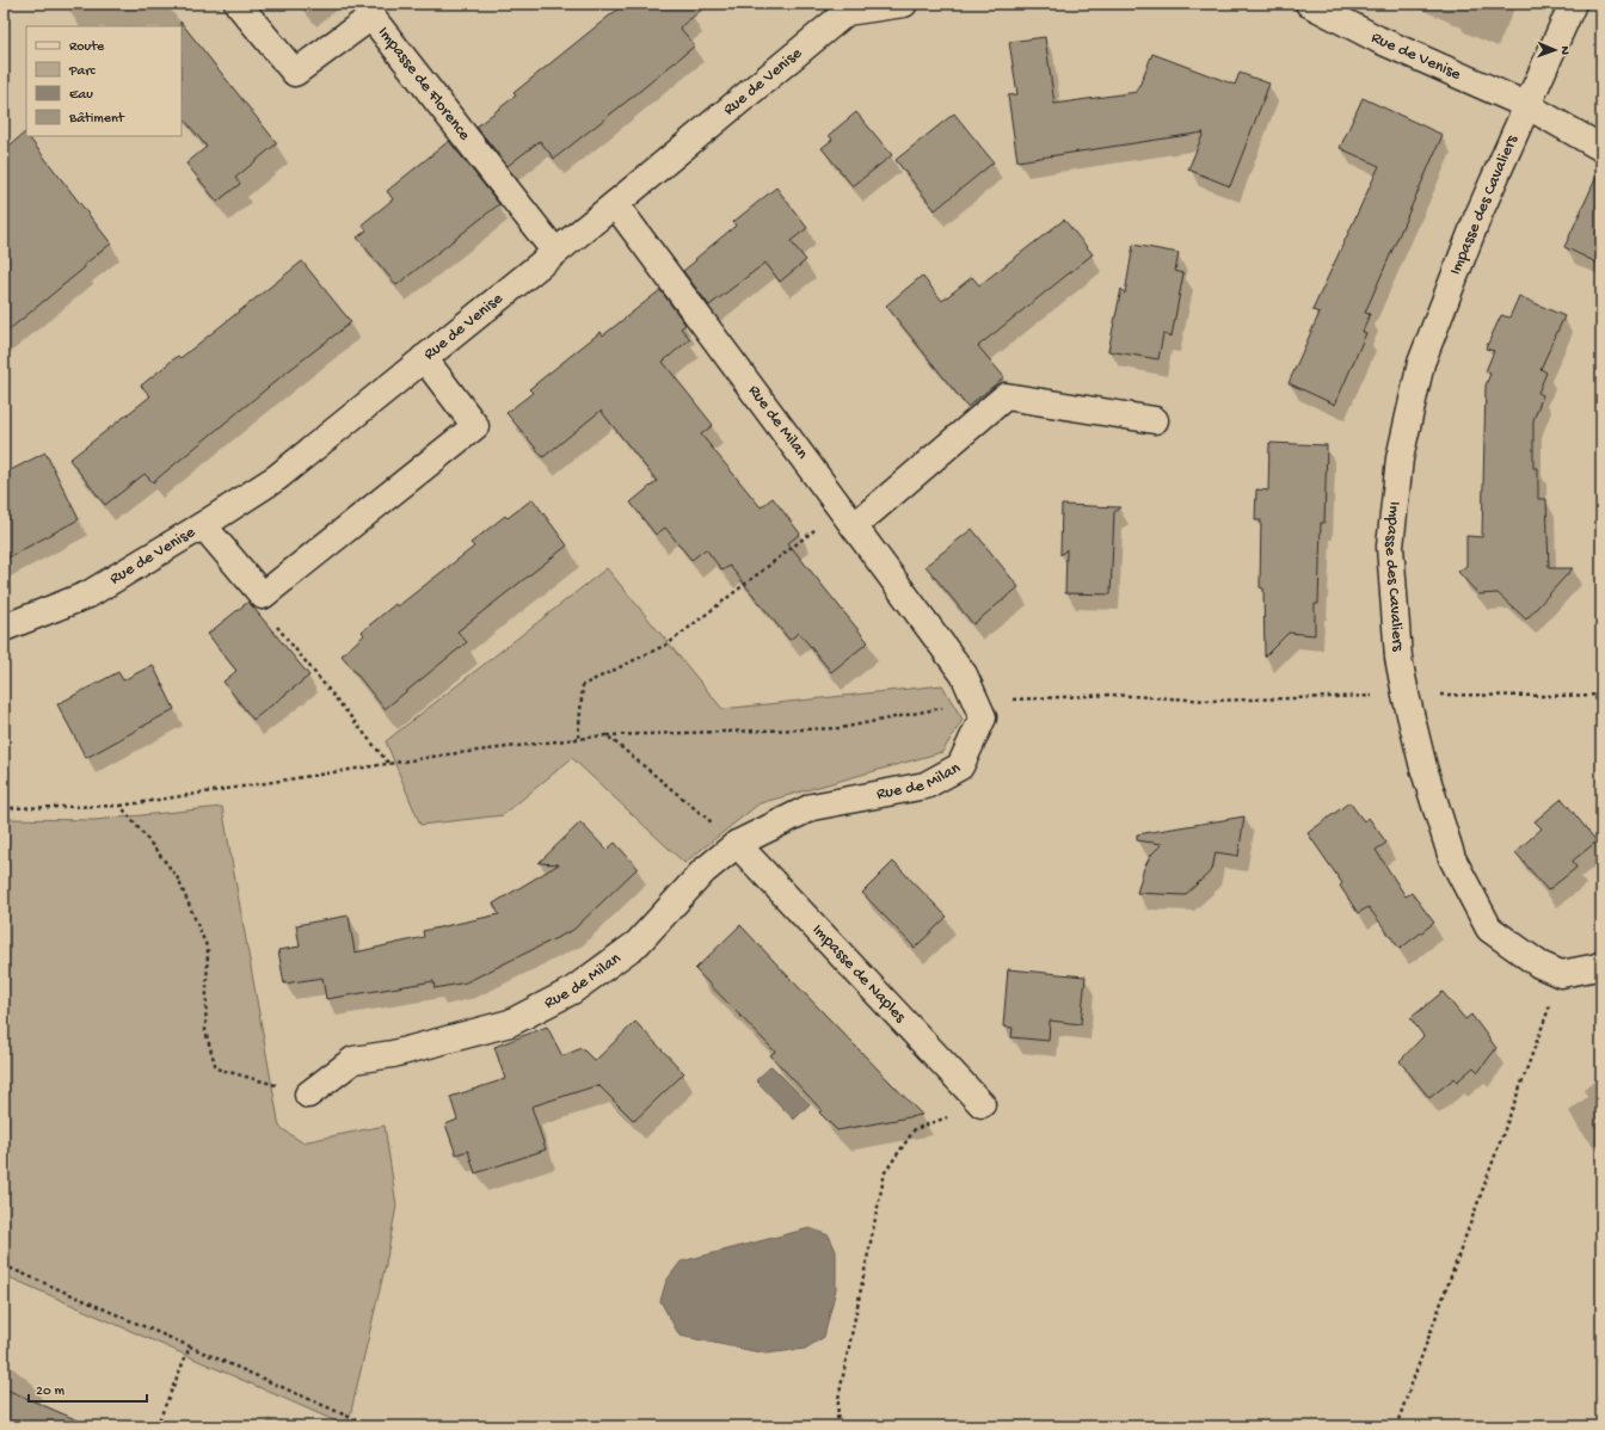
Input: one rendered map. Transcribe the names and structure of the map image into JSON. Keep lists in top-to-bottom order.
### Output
{
  "streets": {
    "street": [
      "Rue de Venise",
      "Impasse de Florence",
      "Impasse des Cavaliers",
      "Rue de Milan",
      "Impasse de Naples"
    ]
  },
  "crossings": [
    ["Rue de Venise", "Impasse de Florence"],
    ["Rue de Venise", "Impasse des Cavaliers"],
    ["Rue de Venise", "Rue de Milan"],
    ["Rue de Milan", "Impasse de Naples"]
  ],
  "legend": [
    "Route",
    "Parc",
    "Eau",
    "Bâtiment"
  ],
  "scale_bar": "20 m",
  "north": "right"
}
